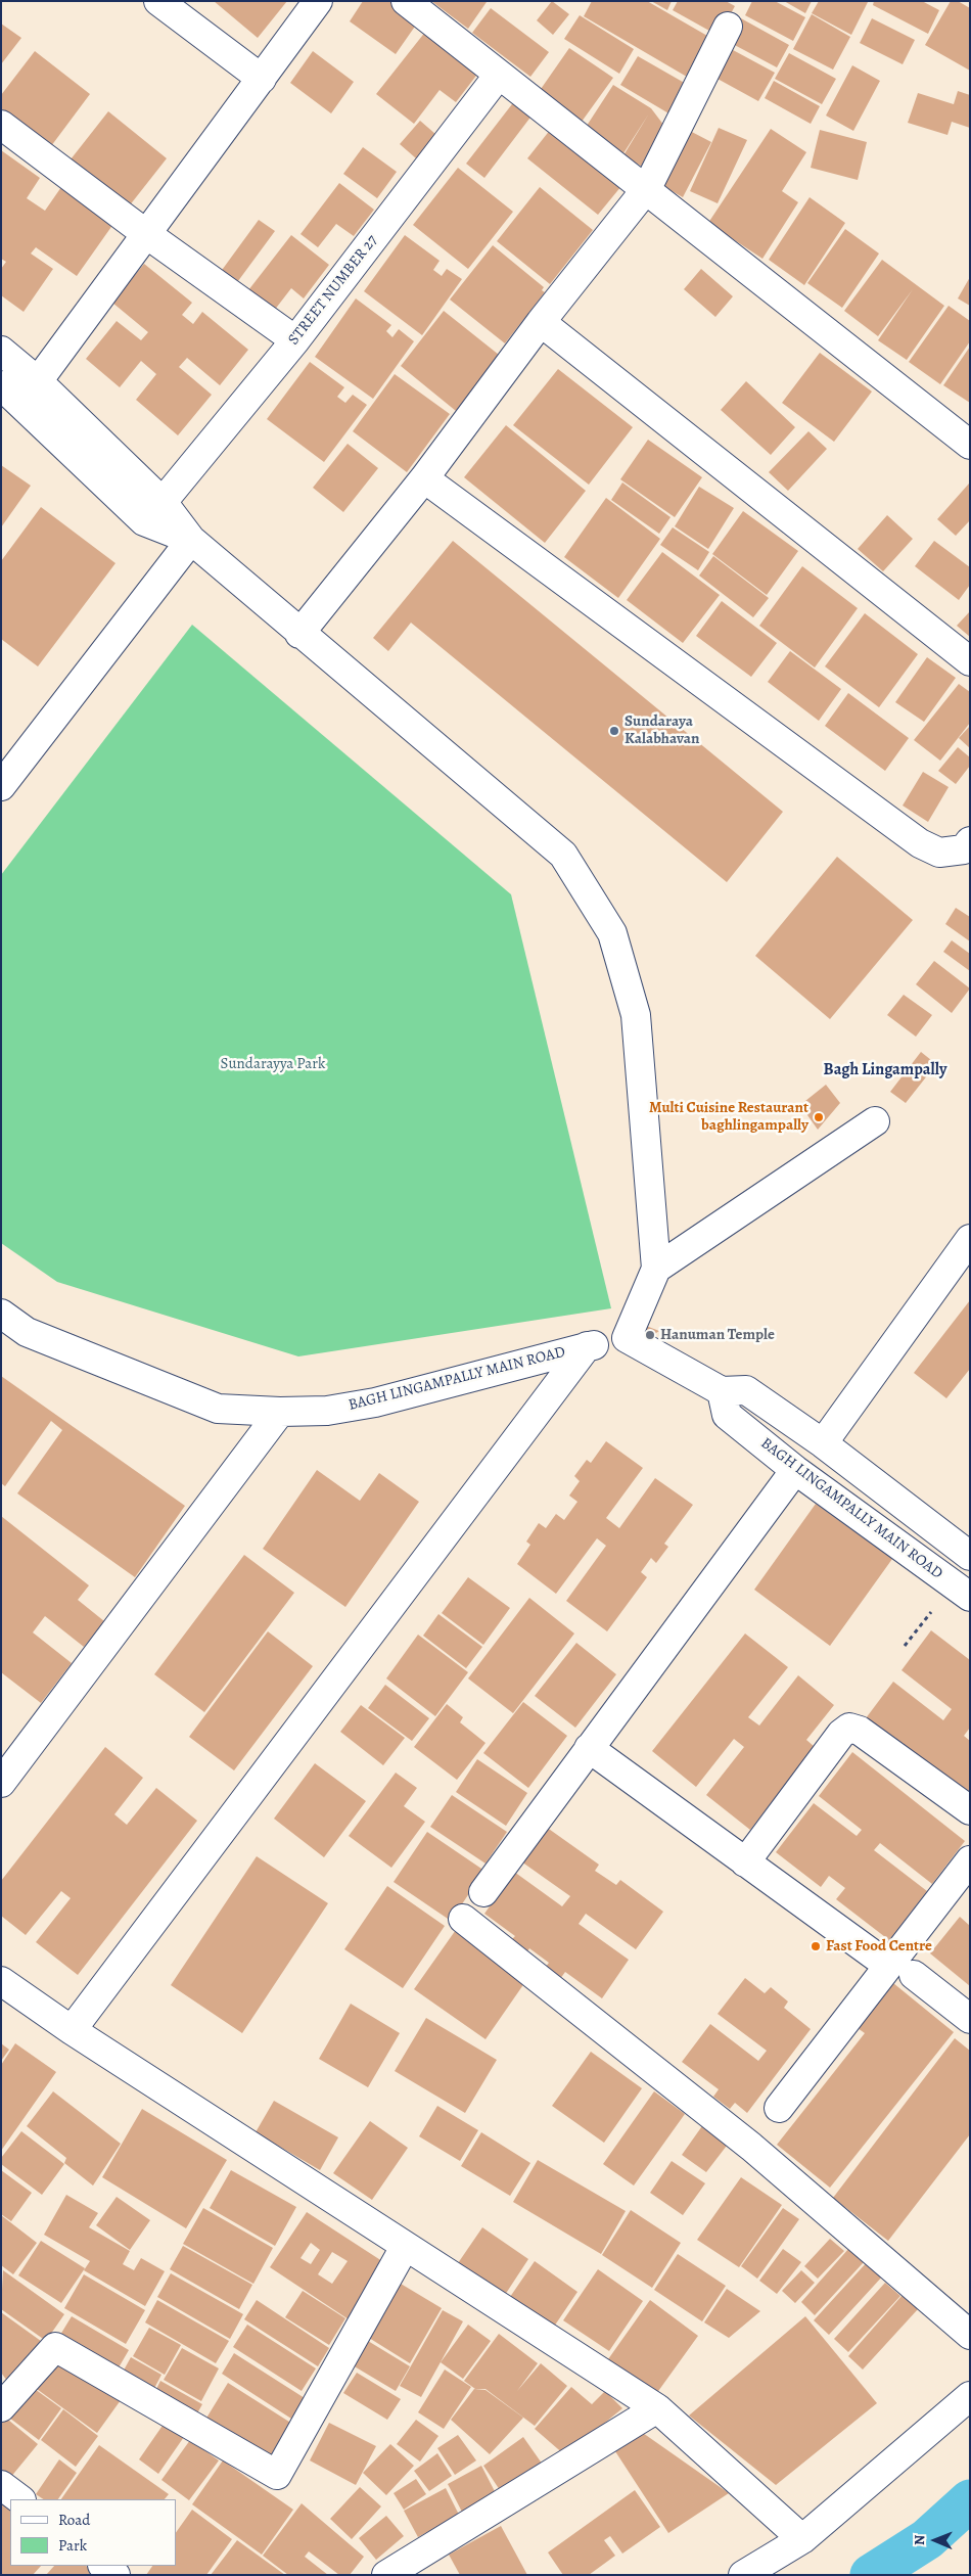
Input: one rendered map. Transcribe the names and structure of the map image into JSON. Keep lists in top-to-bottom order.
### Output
{
  "streets": {
    "street": ["STREET NUMBER 27", "BAGH LINGAMPALLY MAIN ROAD"]
  },
  "districts": ["Bagh Lingampally"],
  "parks": ["Sundarayya Park"],
  "places": [
    "Sundaraya Kalabhavan",
    "Multi Cuisine Restaurant baghlingampally",
    "Hanuman Temple",
    "Fast Food Centre"
  ],
  "legend": ["Road", "Park"],
  "north": "left"
}
